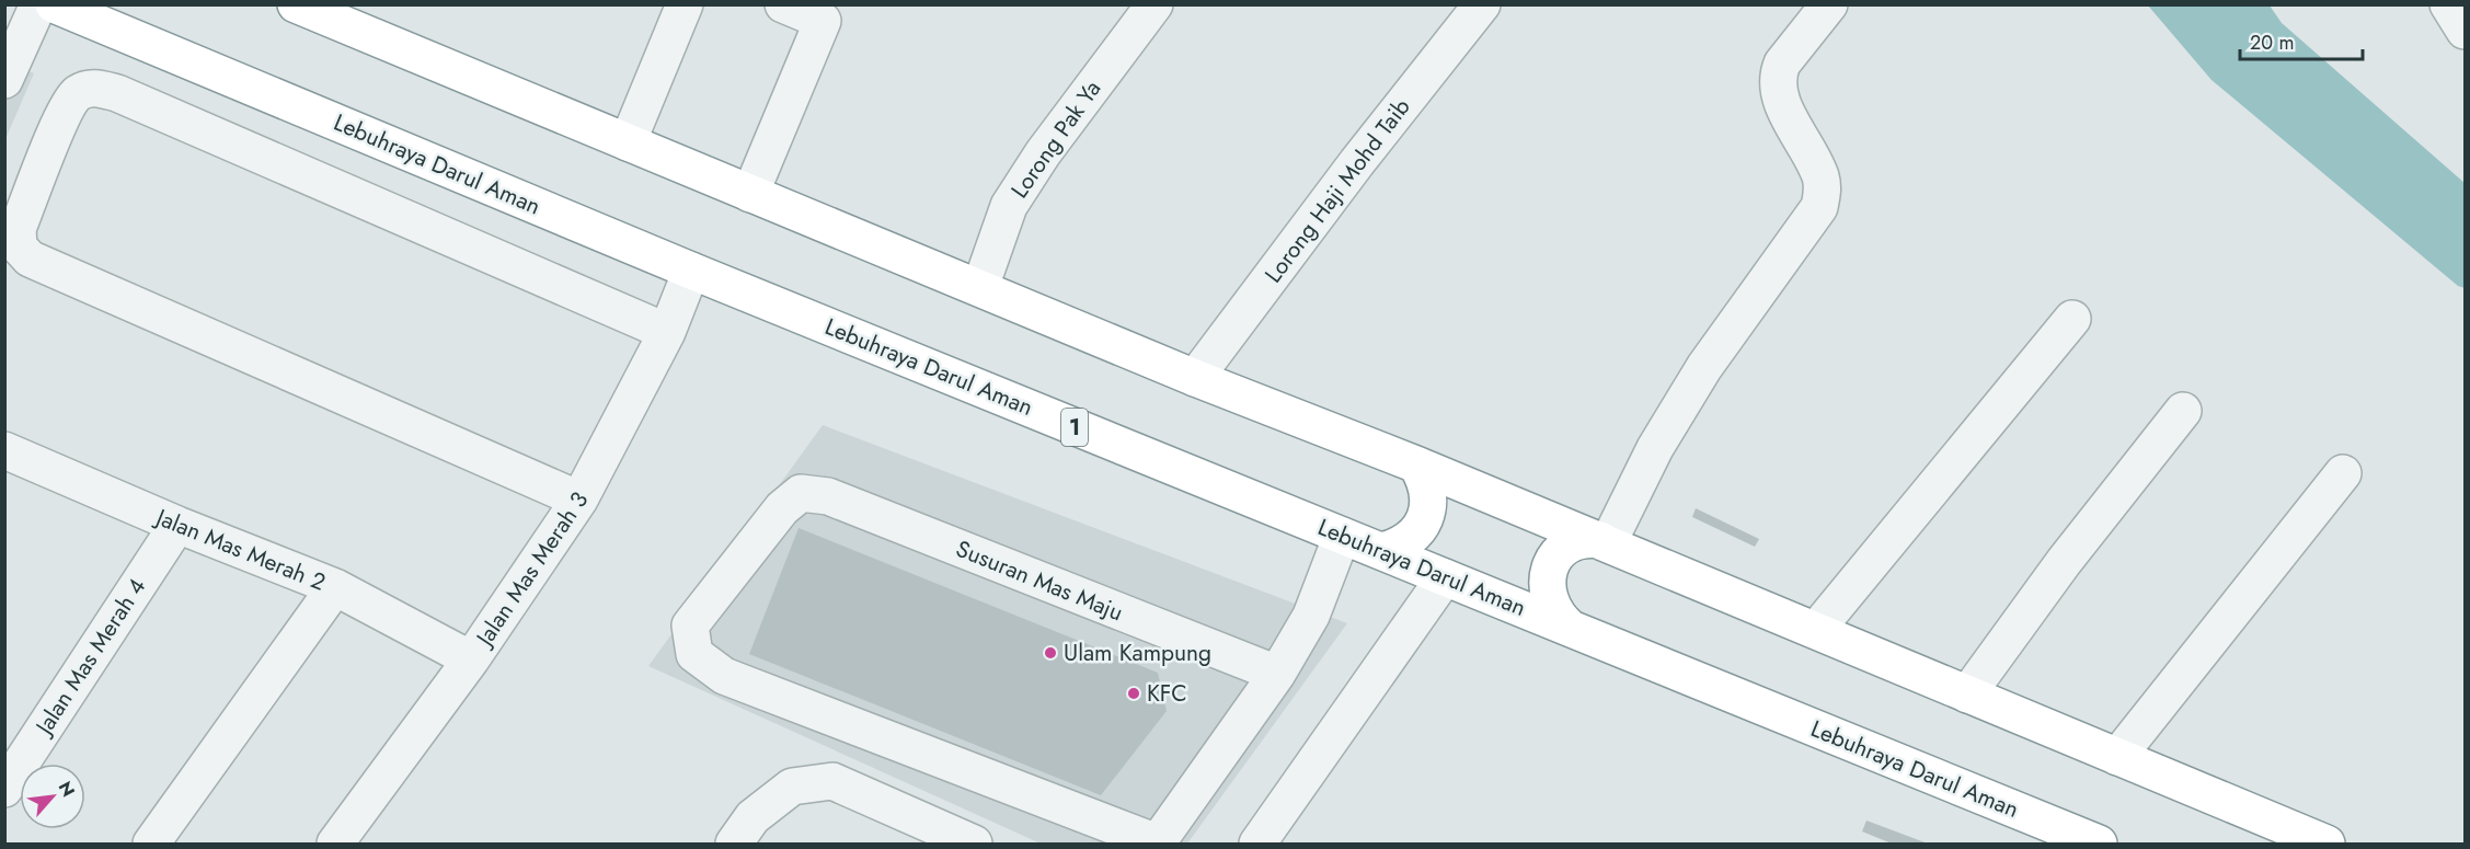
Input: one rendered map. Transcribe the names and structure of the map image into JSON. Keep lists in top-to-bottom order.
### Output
{
  "streets": {
    "highway": ["Lebuhraya Darul Aman", "1"],
    "street": [
      "Lorong Pak Ya",
      "Lorong Haji Mohd Taib",
      "Jalan Mas Merah 2",
      "Jalan Mas Merah 3",
      "Susuran Mas Maju",
      "Jalan Mas Merah 4"
    ]
  },
  "crossings": [
    ["Lebuhraya Darul Aman", "Jalan Mas Merah 3"],
    ["Jalan Mas Merah 2", "Jalan Mas Merah 3"],
    ["Jalan Mas Merah 2", "Jalan Mas Merah 4"]
  ],
  "places": ["Ulam Kampung", "KFC"],
  "scale_bar": "20 m",
  "north": "top right"
}
